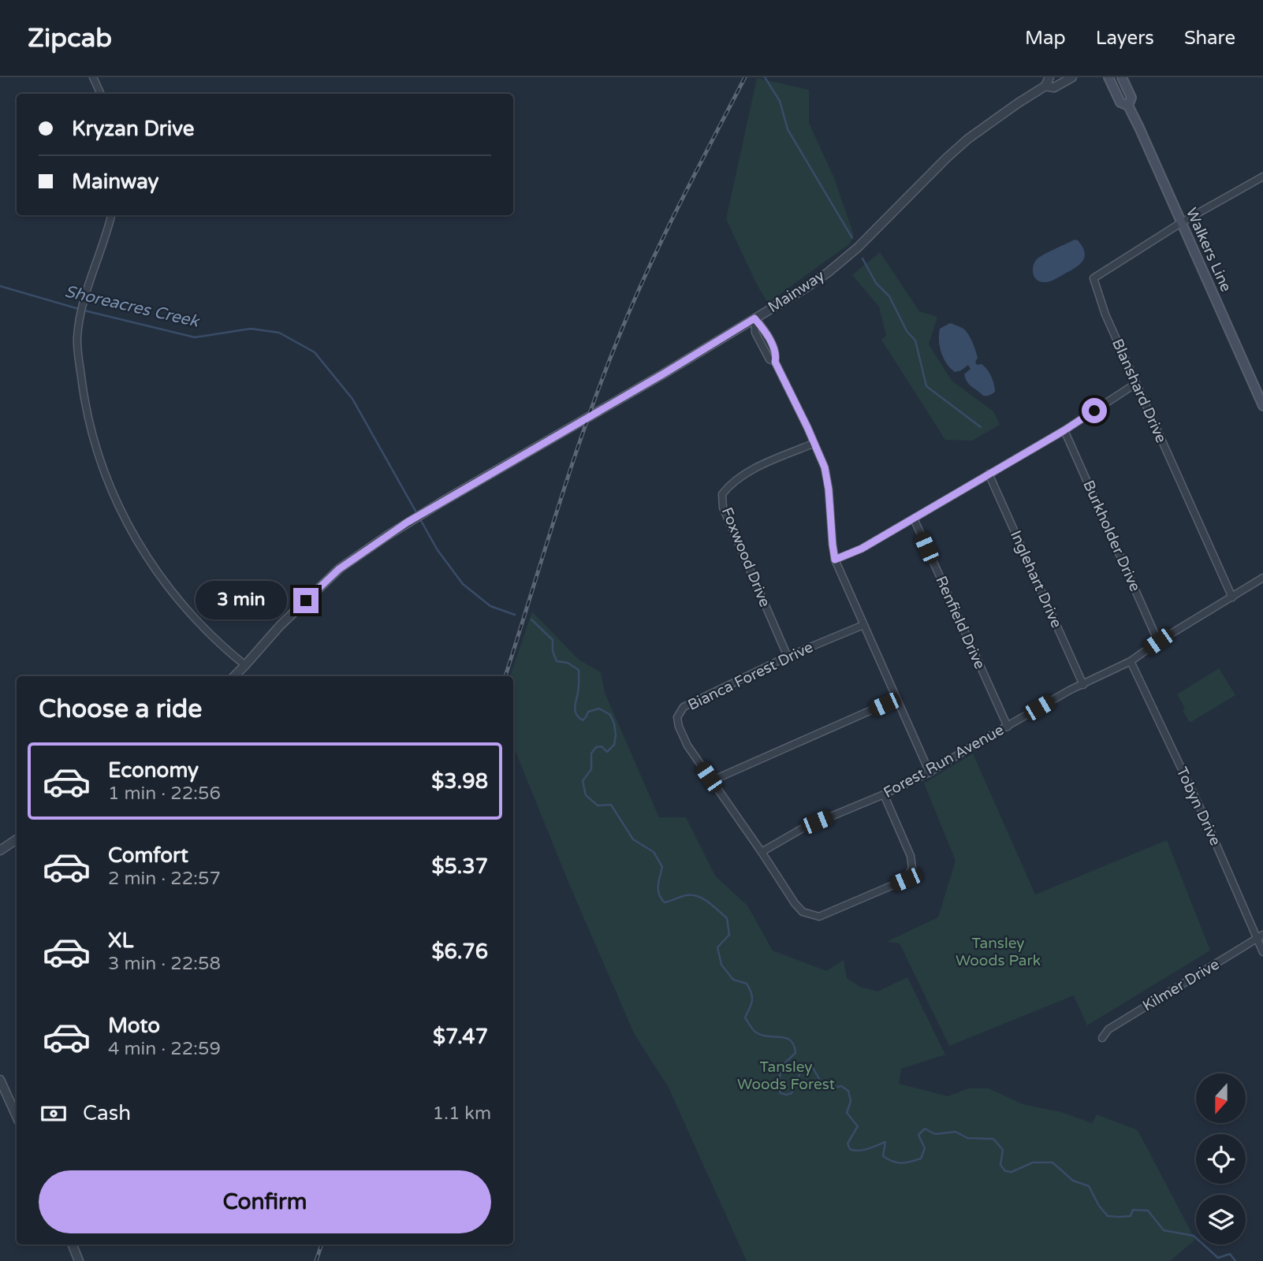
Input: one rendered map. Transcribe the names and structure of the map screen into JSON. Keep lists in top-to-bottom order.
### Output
{
  "streets": {
    "main road": ["Walkers Line"],
    "street": [
      "Mainway",
      "Blanshard Drive",
      "Burkholder Drive",
      "Foxwood Drive",
      "Inglehart Drive",
      "Renfield Drive",
      "Bianca Forest Drive",
      "Forest Run Avenue",
      "Tobyn Drive",
      "Kilmer Drive"
    ]
  },
  "crossings": [
    ["Walkers Line", "Blanshard Drive"],
    ["Blanshard Drive", "Forest Run Avenue"],
    ["Burkholder Drive", "Forest Run Avenue"],
    ["Foxwood Drive", "Bianca Forest Drive"],
    ["Inglehart Drive", "Forest Run Avenue"],
    ["Renfield Drive", "Forest Run Avenue"],
    ["Bianca Forest Drive", "Forest Run Avenue"],
    ["Forest Run Avenue", "Tobyn Drive"],
    ["Tobyn Drive", "Kilmer Drive"]
  ],
  "water": ["Shoreacres Creek"],
  "parks": ["Tansley Woods Park", "Tansley Woods Forest"],
  "north": "bottom",
  "page": {
    "header": "Zipcab",
    "nav": ["Map", "Layers", "Share"],
    "banner": ["Kryzan Drive", "Mainway"],
    "bubble": "3 min",
    "heading": "Choose a ride",
    "list": [
      {
        "name": "Economy",
        "note": "1 min · 22:56",
        "value": "$3.98"
      },
      {
        "name": "Comfort",
        "note": "2 min · 22:57",
        "value": "$5.37"
      },
      {
        "name": "XL",
        "note": "3 min · 22:58",
        "value": "$6.76"
      },
      {
        "name": "Moto",
        "note": "4 min · 22:59",
        "value": "$7.47"
      }
    ],
    "pay": ["Cash", "1.1 km"],
    "buttons": "Confirm"
  }
}
